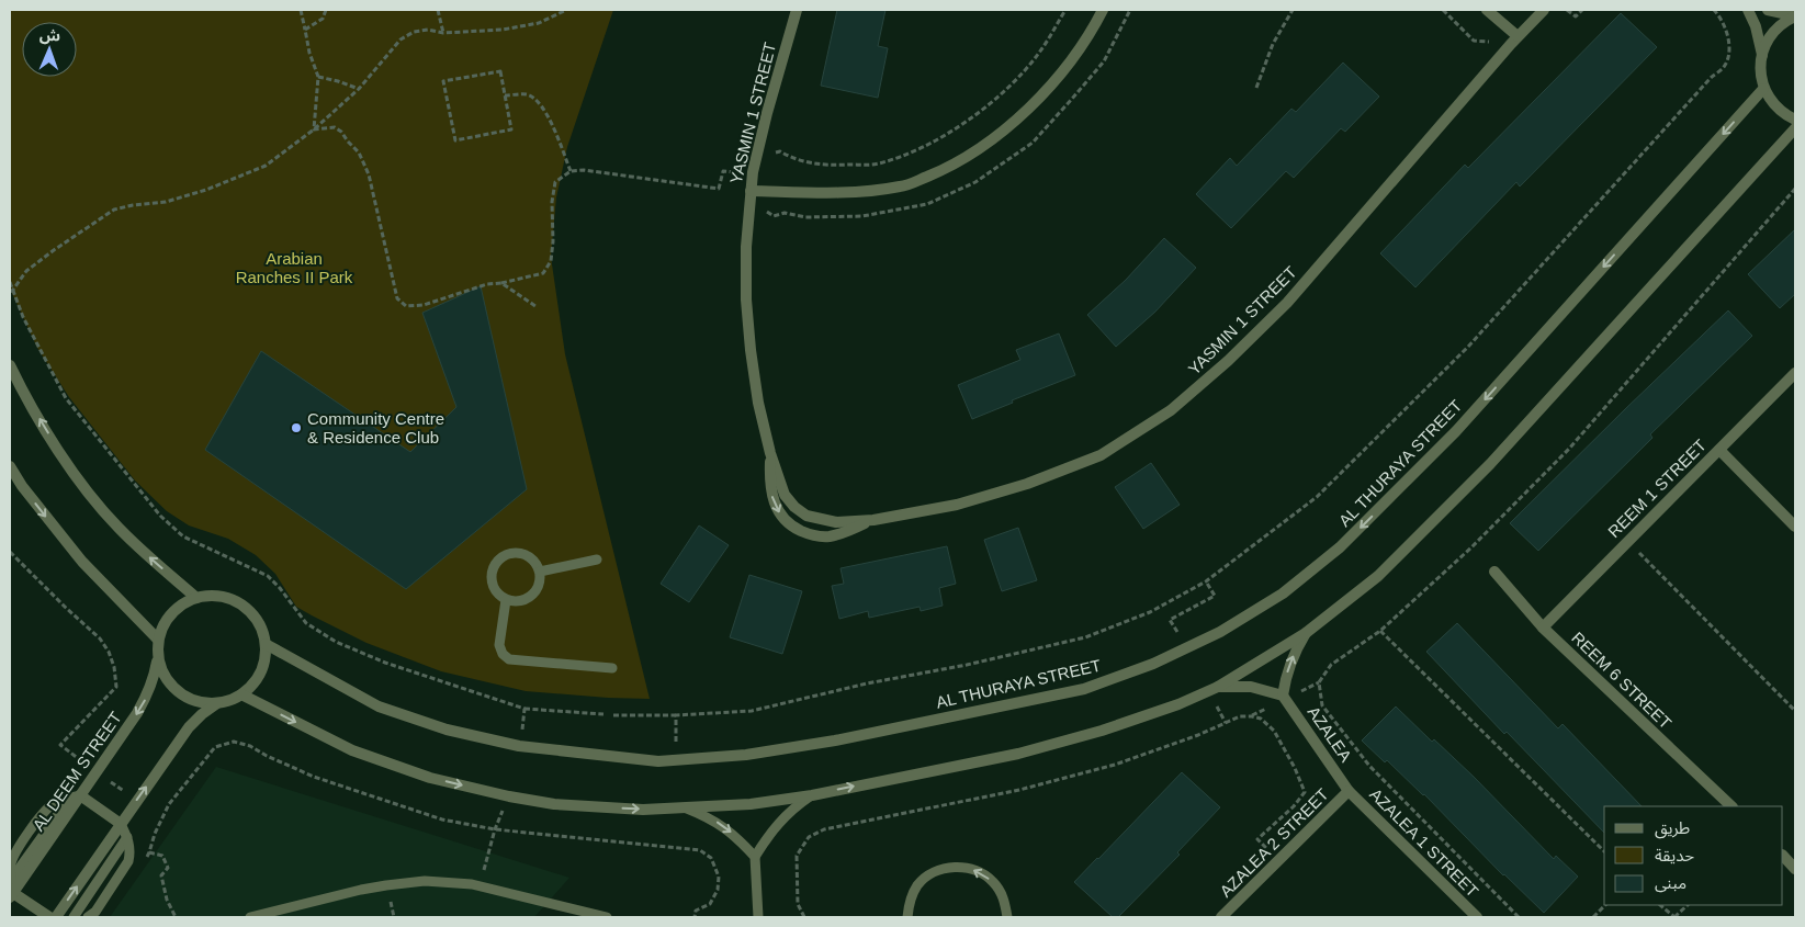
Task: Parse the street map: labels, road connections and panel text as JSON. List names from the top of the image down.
{
  "streets": {
    "street": [
      "YASMIN 1 STREET",
      "AL THURAYA STREET",
      "REEM 1 STREET",
      "REEM 6 STREET",
      "AZALEA",
      "AL DEEM STREET",
      "AZALEA 2 STREET",
      "AZALEA 1 STREET"
    ]
  },
  "crossings": [
    ["AL THURAYA STREET", "AL DEEM STREET"],
    ["REEM 1 STREET", "REEM 6 STREET"],
    ["AZALEA", "AZALEA 2 STREET"],
    ["AZALEA", "AZALEA 1 STREET"],
    ["AZALEA 2 STREET", "AZALEA 1 STREET"]
  ],
  "parks": ["Arabian Ranches II Park"],
  "places": ["Community Centre & Residence Club"],
  "legend": ["طريق", "حديقة", "مبنى"],
  "north": "top"
}
